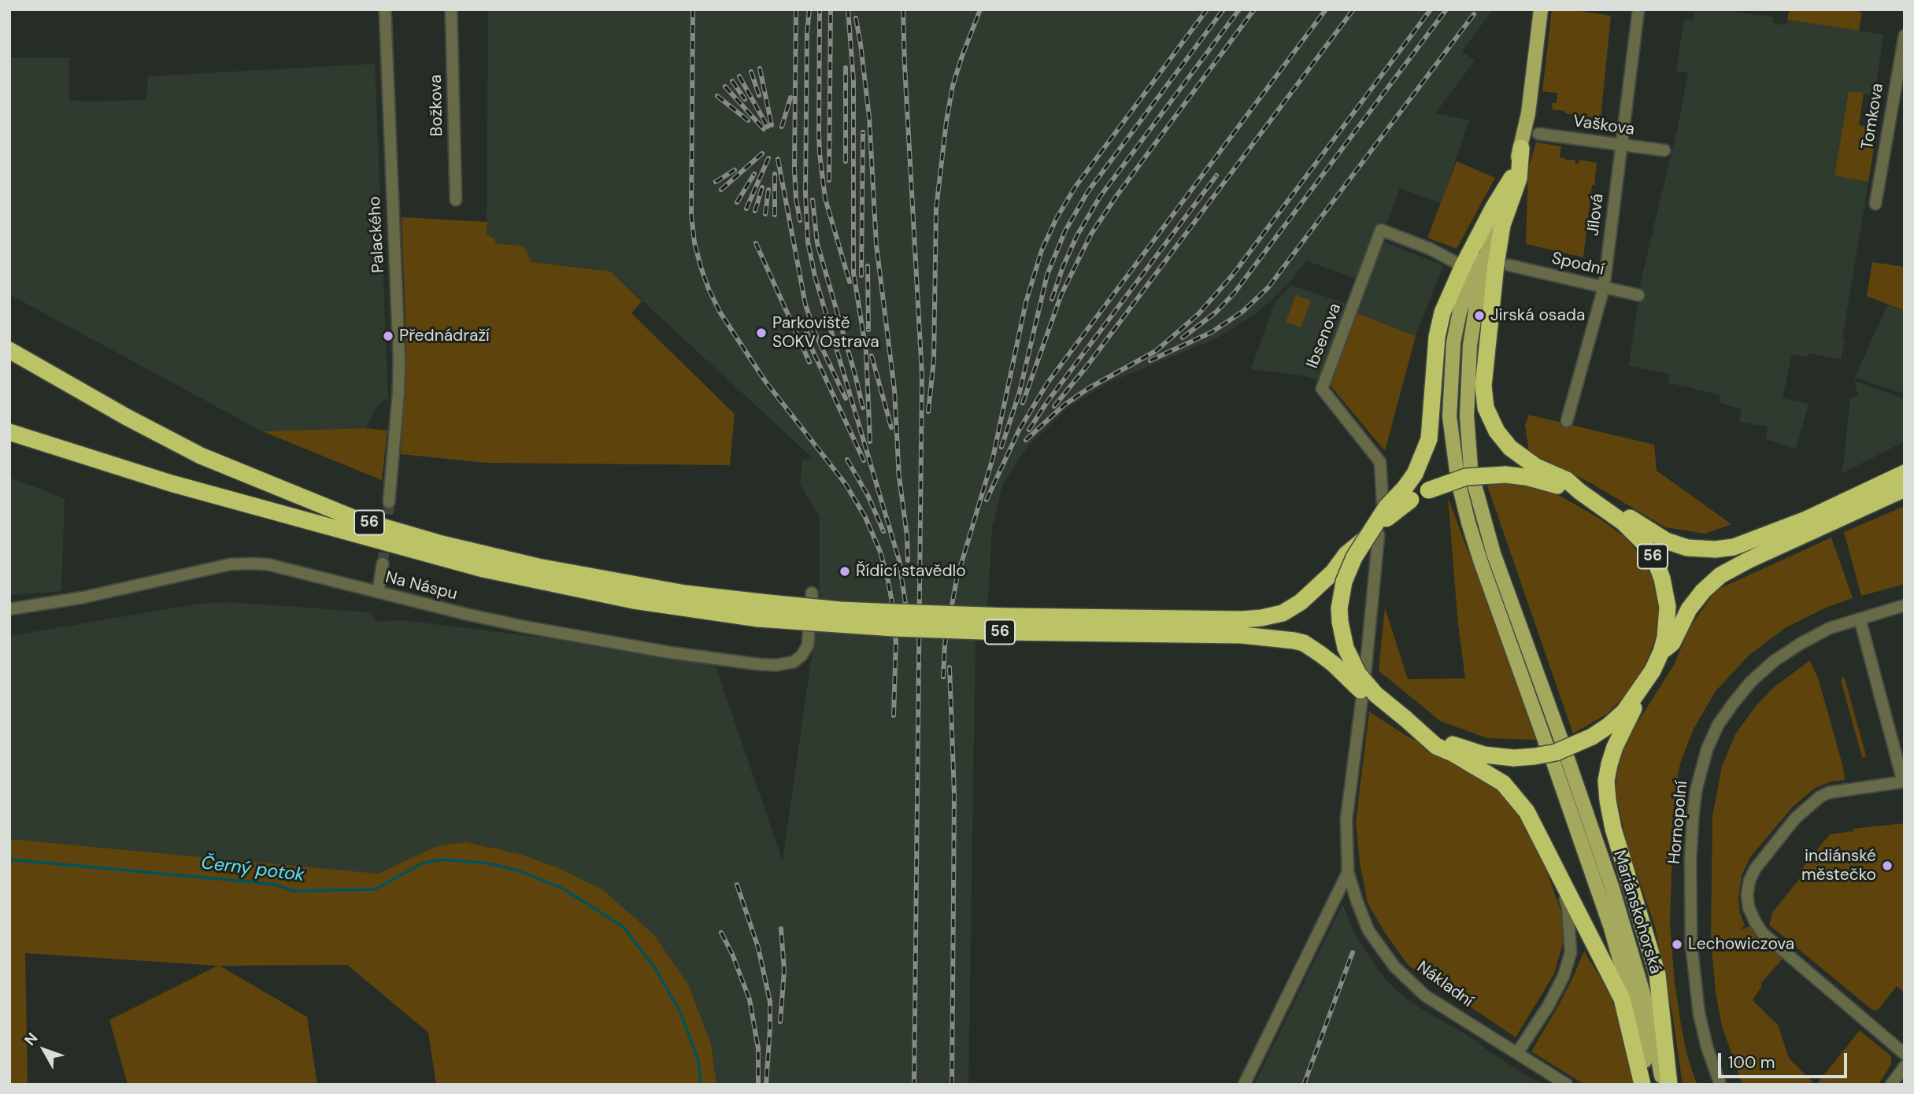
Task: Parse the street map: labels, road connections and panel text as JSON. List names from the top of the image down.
{
  "streets": {
    "highway": ["56"],
    "main road": ["Mariánskohorská"],
    "street": [
      "Božkova",
      "Tomkova",
      "Vaškova",
      "Jílová",
      "Palackého",
      "Spodní",
      "Ibsenova",
      "Na Náspu",
      "Hornopolní",
      "Nákladní"
    ]
  },
  "crossings": [
    ["Vaškova", "Jílová"],
    ["Jílová", "Spodní"]
  ],
  "water": ["Černý potok"],
  "places": [
    "Jirská osada",
    "Parkoviště SOKV Ostrava",
    "Přednádraží",
    "Řídicí stavědlo",
    "indiánské městečko",
    "Lechowiczova"
  ],
  "scale_bar": "100 m",
  "north": "top left"
}
